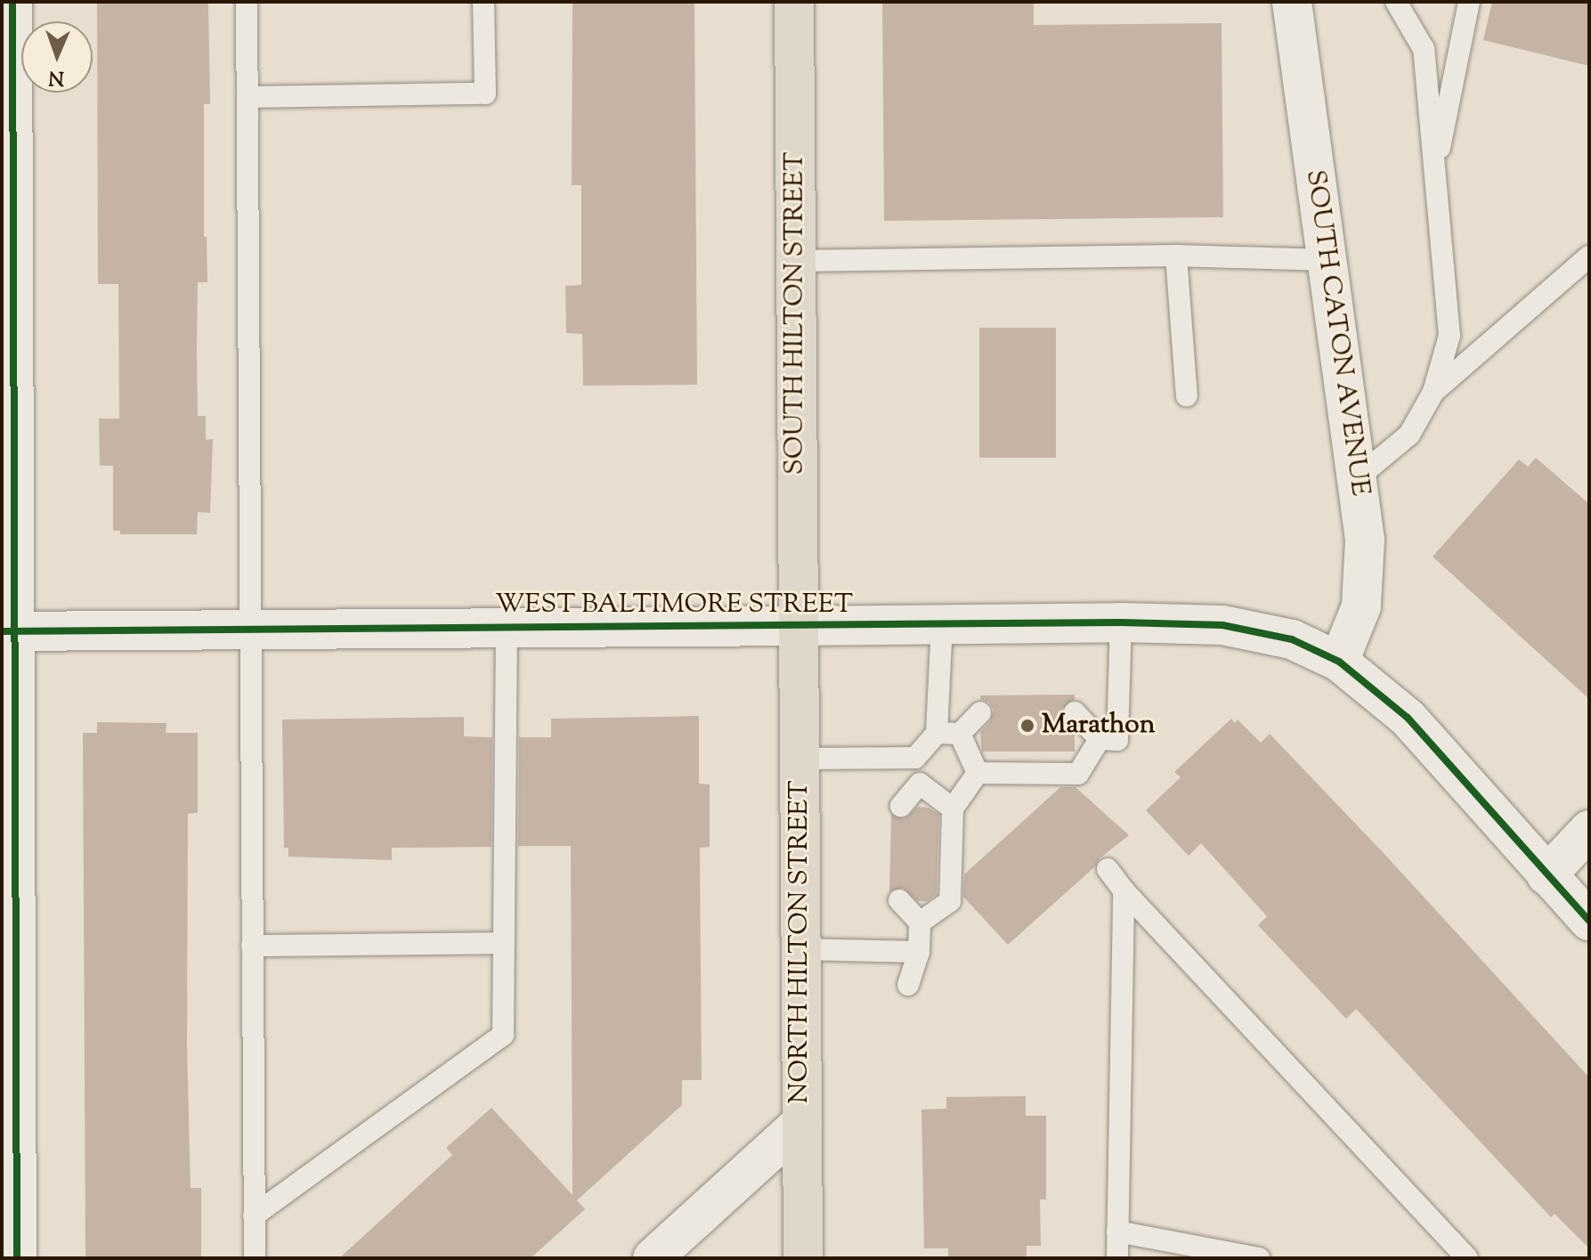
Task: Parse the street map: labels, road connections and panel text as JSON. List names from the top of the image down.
{
  "streets": {
    "main road": ["SOUTH HILTON STREET", "NORTH HILTON STREET"],
    "street": ["SOUTH CATON AVENUE", "WEST BALTIMORE STREET"]
  },
  "crossings": [
    ["SOUTH HILTON STREET", "WEST BALTIMORE STREET"],
    ["SOUTH HILTON STREET", "NORTH HILTON STREET"],
    ["SOUTH CATON AVENUE", "WEST BALTIMORE STREET"],
    ["WEST BALTIMORE STREET", "NORTH HILTON STREET"]
  ],
  "places": ["Marathon"],
  "north": "bottom"
}
